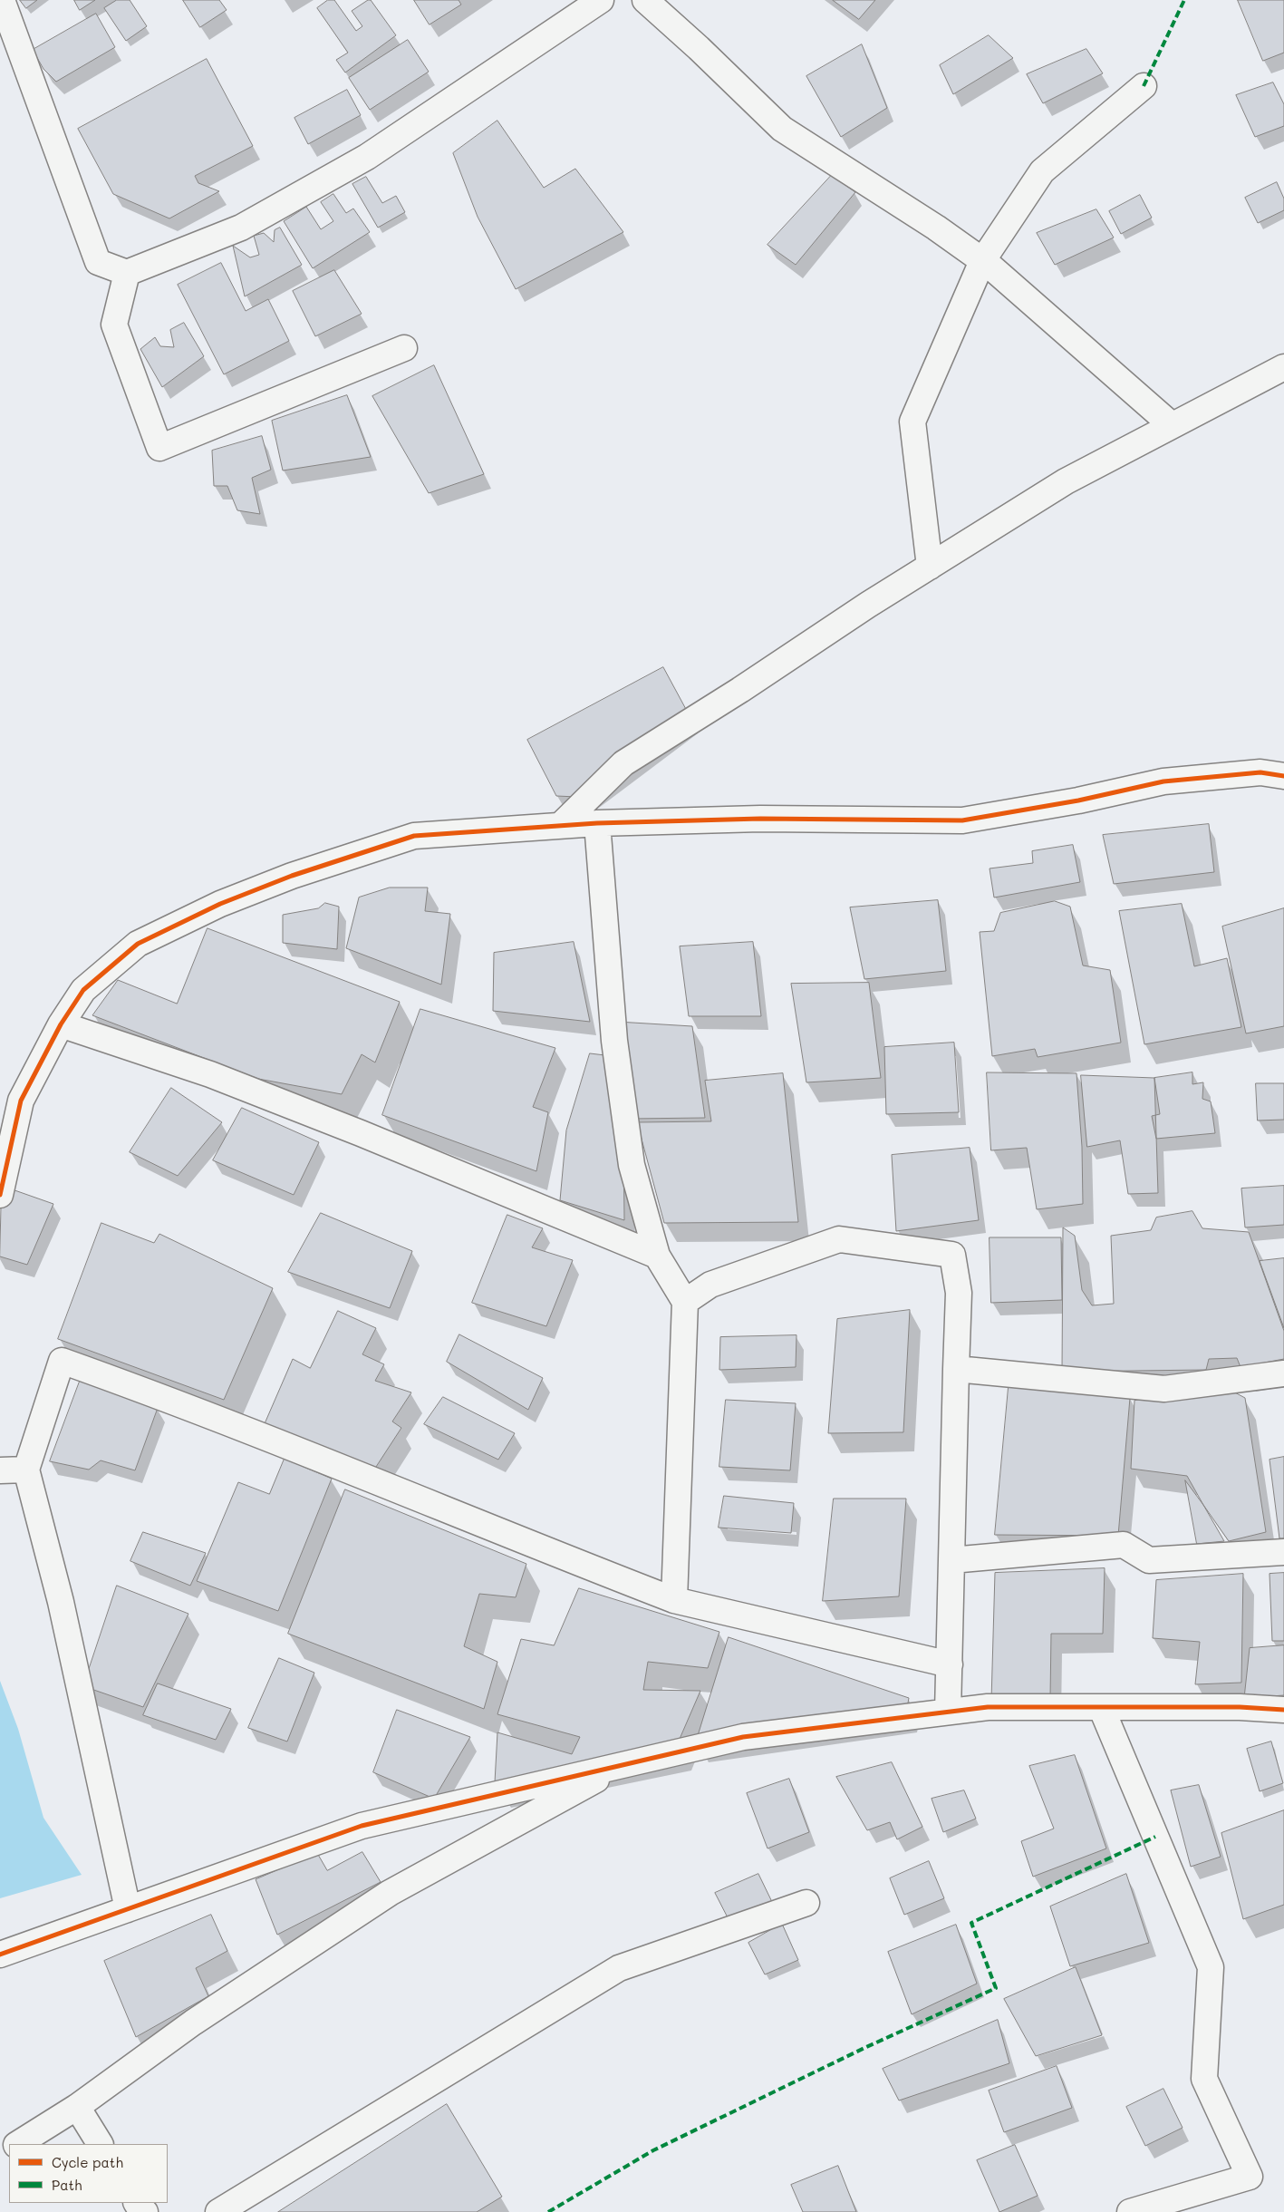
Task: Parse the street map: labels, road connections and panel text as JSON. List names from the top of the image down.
{
  "legend": ["Cycle path", "Path"]
}
